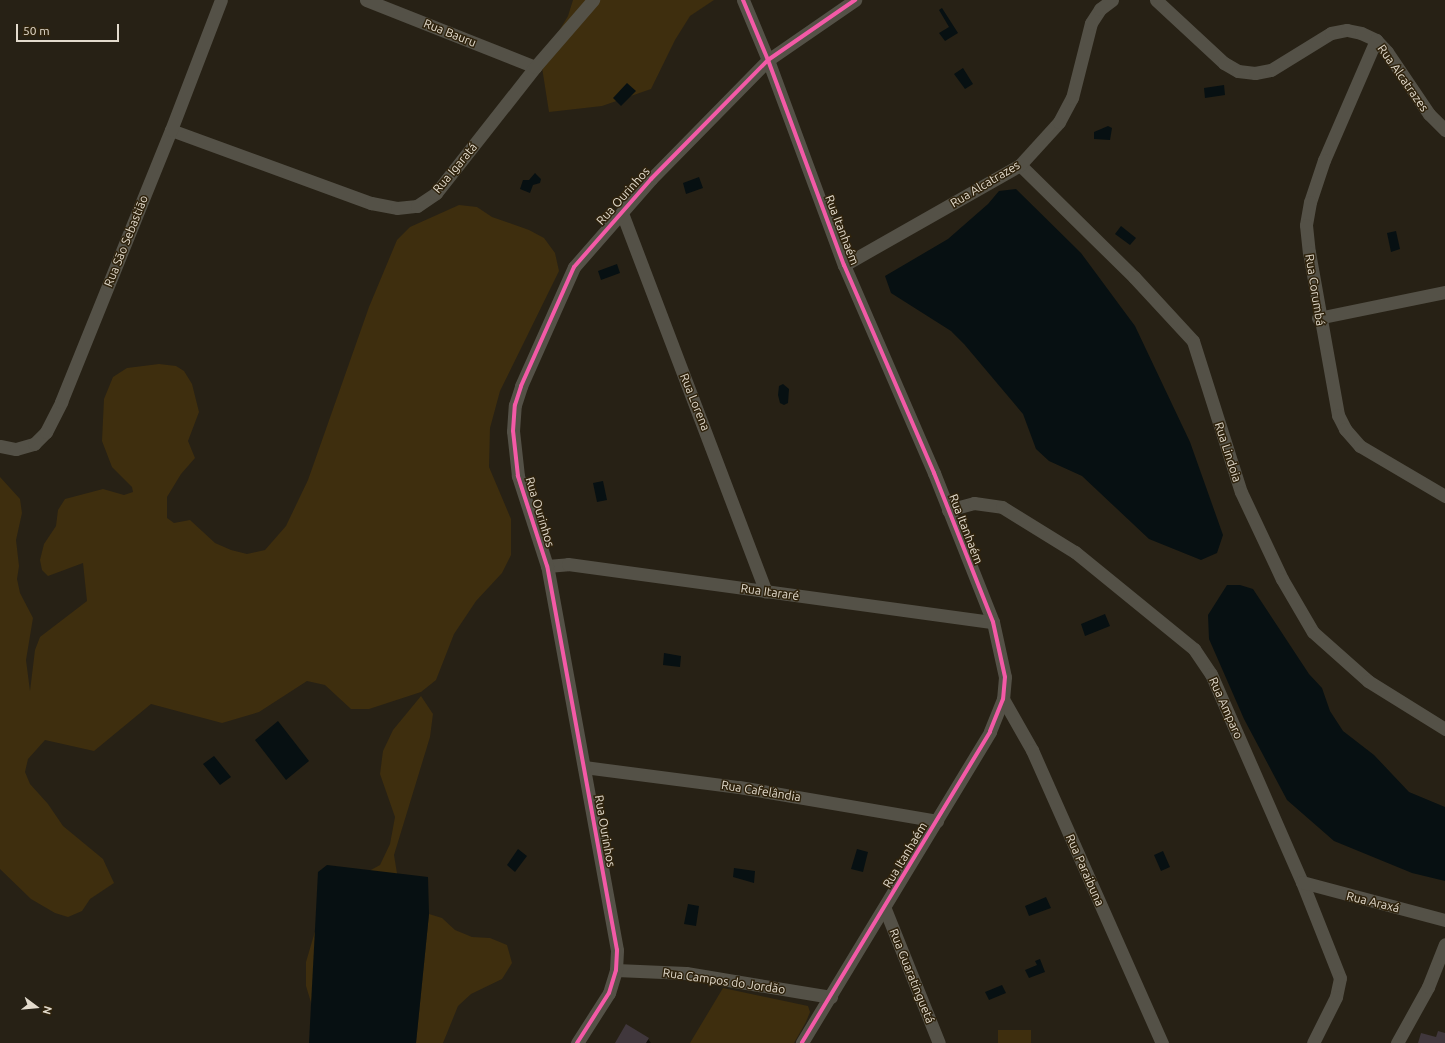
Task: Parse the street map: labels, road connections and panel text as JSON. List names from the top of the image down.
{
  "streets": {
    "street": [
      "Rua Bauru",
      "Rua Alcatrazes",
      "Rua Igaratá",
      "Rua Ourinhos",
      "Rua Itanhaém",
      "Rua São Sebastião",
      "Rua Corumbá",
      "Rua Lorena",
      "Rua Lindoia",
      "Rua Itararé",
      "Rua Amparo",
      "Rua Cafelândia",
      "Rua Paraibuna",
      "Rua Araxá",
      "Rua Guaratinguetá",
      "Rua Campos do Jordão"
    ]
  },
  "crossings": [
    ["Rua Bauru", "Rua Igaratá"],
    ["Rua Alcatrazes", "Rua Itanhaém"],
    ["Rua Alcatrazes", "Rua Corumbá"],
    ["Rua Alcatrazes", "Rua Lindoia"],
    ["Rua Igaratá", "Rua São Sebastião"],
    ["Rua Ourinhos", "Rua Itanhaém"],
    ["Rua Ourinhos", "Rua Lorena"],
    ["Rua Ourinhos", "Rua Itararé"],
    ["Rua Ourinhos", "Rua Cafelândia"],
    ["Rua Ourinhos", "Rua Campos do Jordão"],
    ["Rua Itanhaém", "Rua Itararé"],
    ["Rua Itanhaém", "Rua Amparo"],
    ["Rua Itanhaém", "Rua Cafelândia"],
    ["Rua Itanhaém", "Rua Paraibuna"],
    ["Rua Itanhaém", "Rua Guaratinguetá"],
    ["Rua Itanhaém", "Rua Campos do Jordão"],
    ["Rua Lorena", "Rua Itararé"],
    ["Rua Amparo", "Rua Araxá"]
  ],
  "scale_bar": "50 m",
  "north": "right"
}
